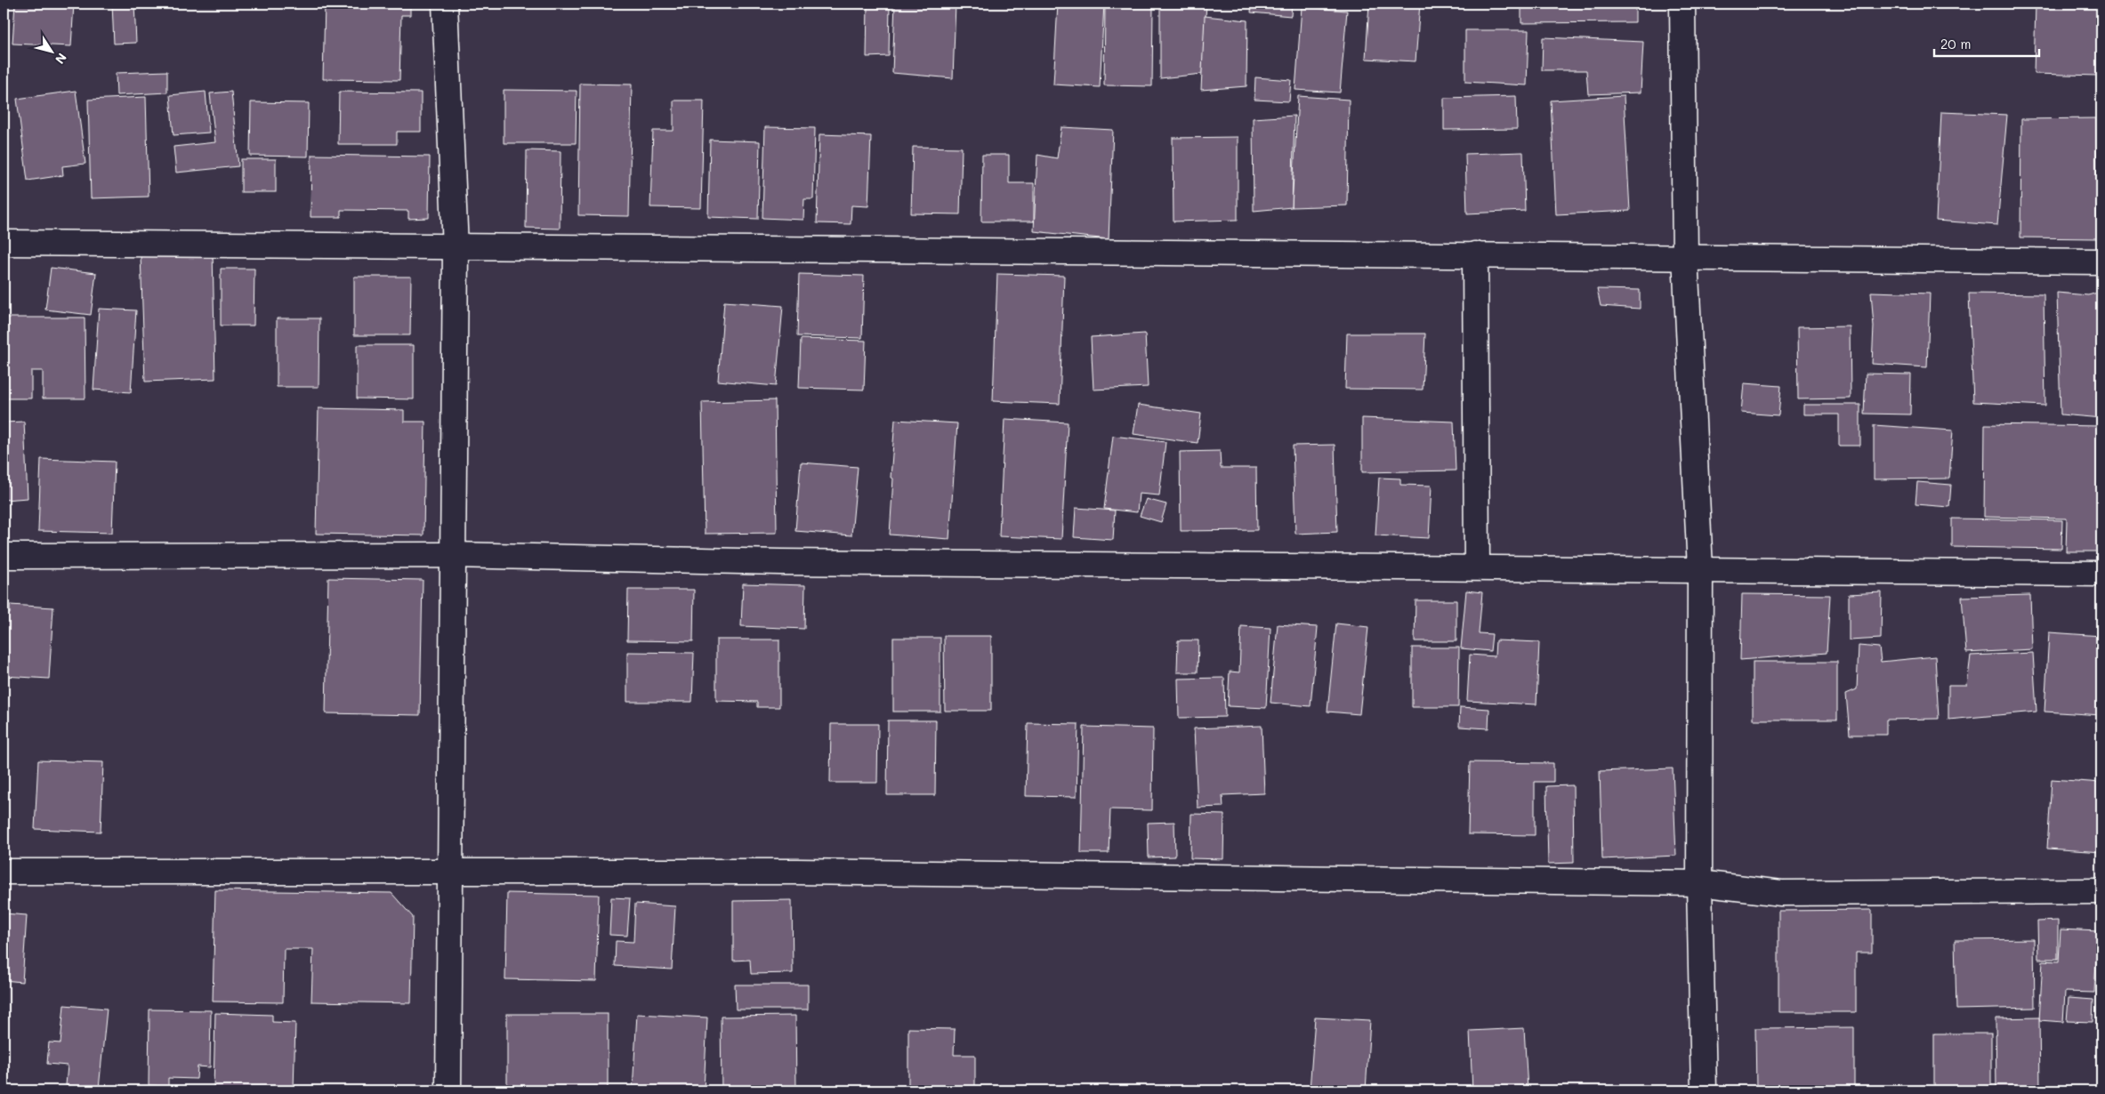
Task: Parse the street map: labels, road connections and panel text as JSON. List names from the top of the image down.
{
  "scale_bar": "20 m",
  "north": "bottom right"
}
